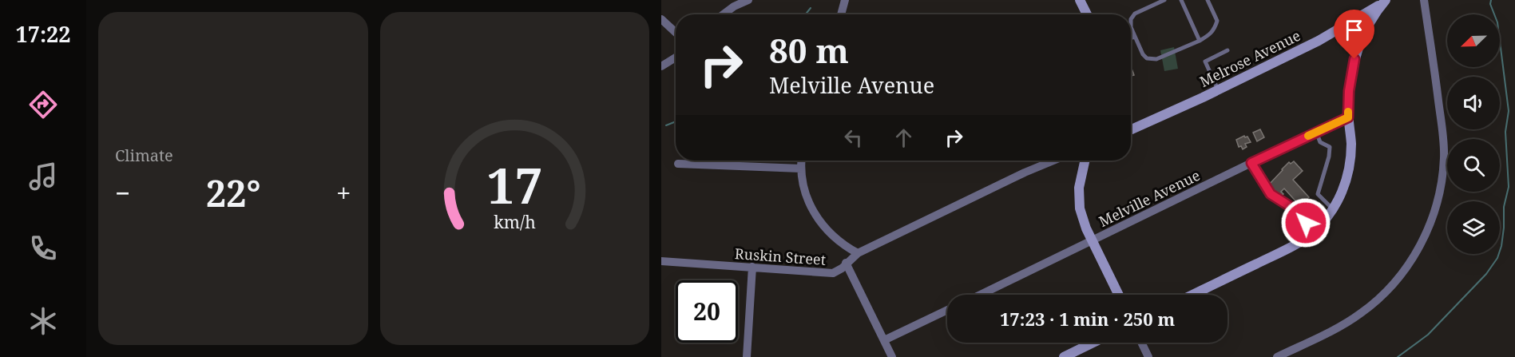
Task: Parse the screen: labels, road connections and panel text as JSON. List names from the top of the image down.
{
  "streets": {
    "street": ["Melrose Avenue", "Melville Avenue", "Ruskin Street"]
  },
  "north": "bottom left",
  "page": {
    "tabs": "17:22",
    "tile": "Climate",
    "turn": ["80 m", "Melville Avenue"],
    "heat": ["−", "22°", "+"],
    "limit": "20",
    "trip": "17:23 · 1 min · 250 m",
    "gauge": ["17", "km/h"]
  }
}
